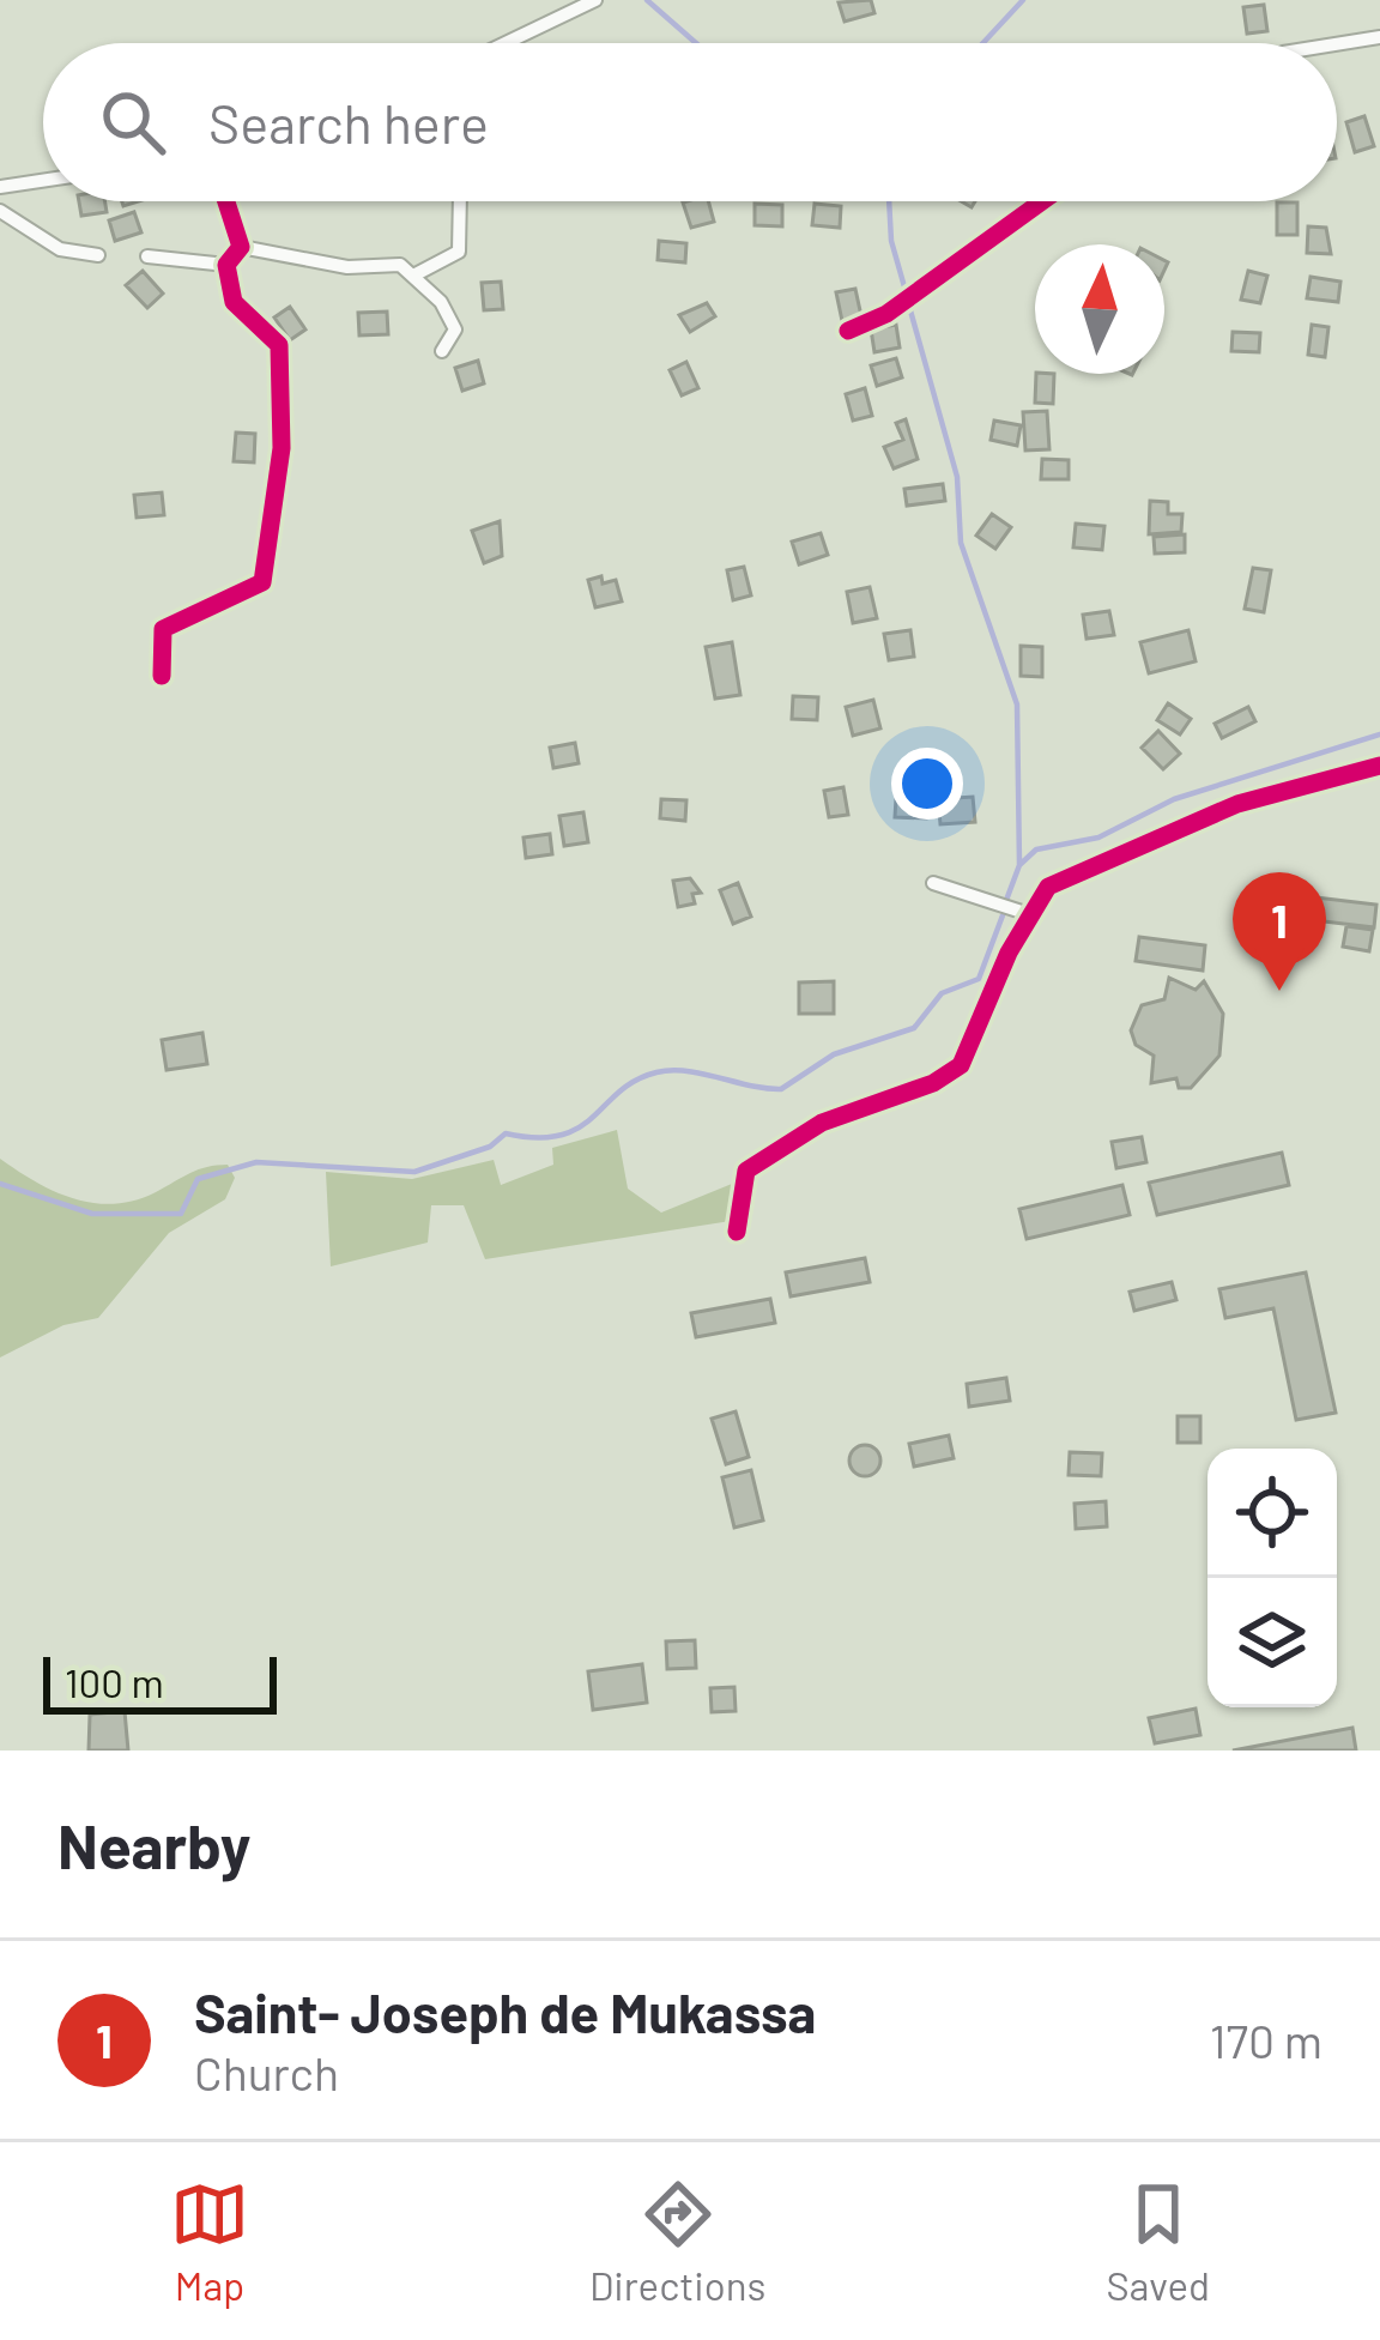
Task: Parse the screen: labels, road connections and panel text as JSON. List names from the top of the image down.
{
  "scale_bar": "100 m",
  "north": "top",
  "page": {
    "search": "Search here",
    "pins": "1",
    "scale": "100 m",
    "heading": "Nearby",
    "list": [
      {
        "mark": "1",
        "name": "Saint- Joseph de Mukassa",
        "note": "Church",
        "value": "170 m"
      }
    ],
    "nav": ["Map", "Directions", "Saved"]
  }
}
